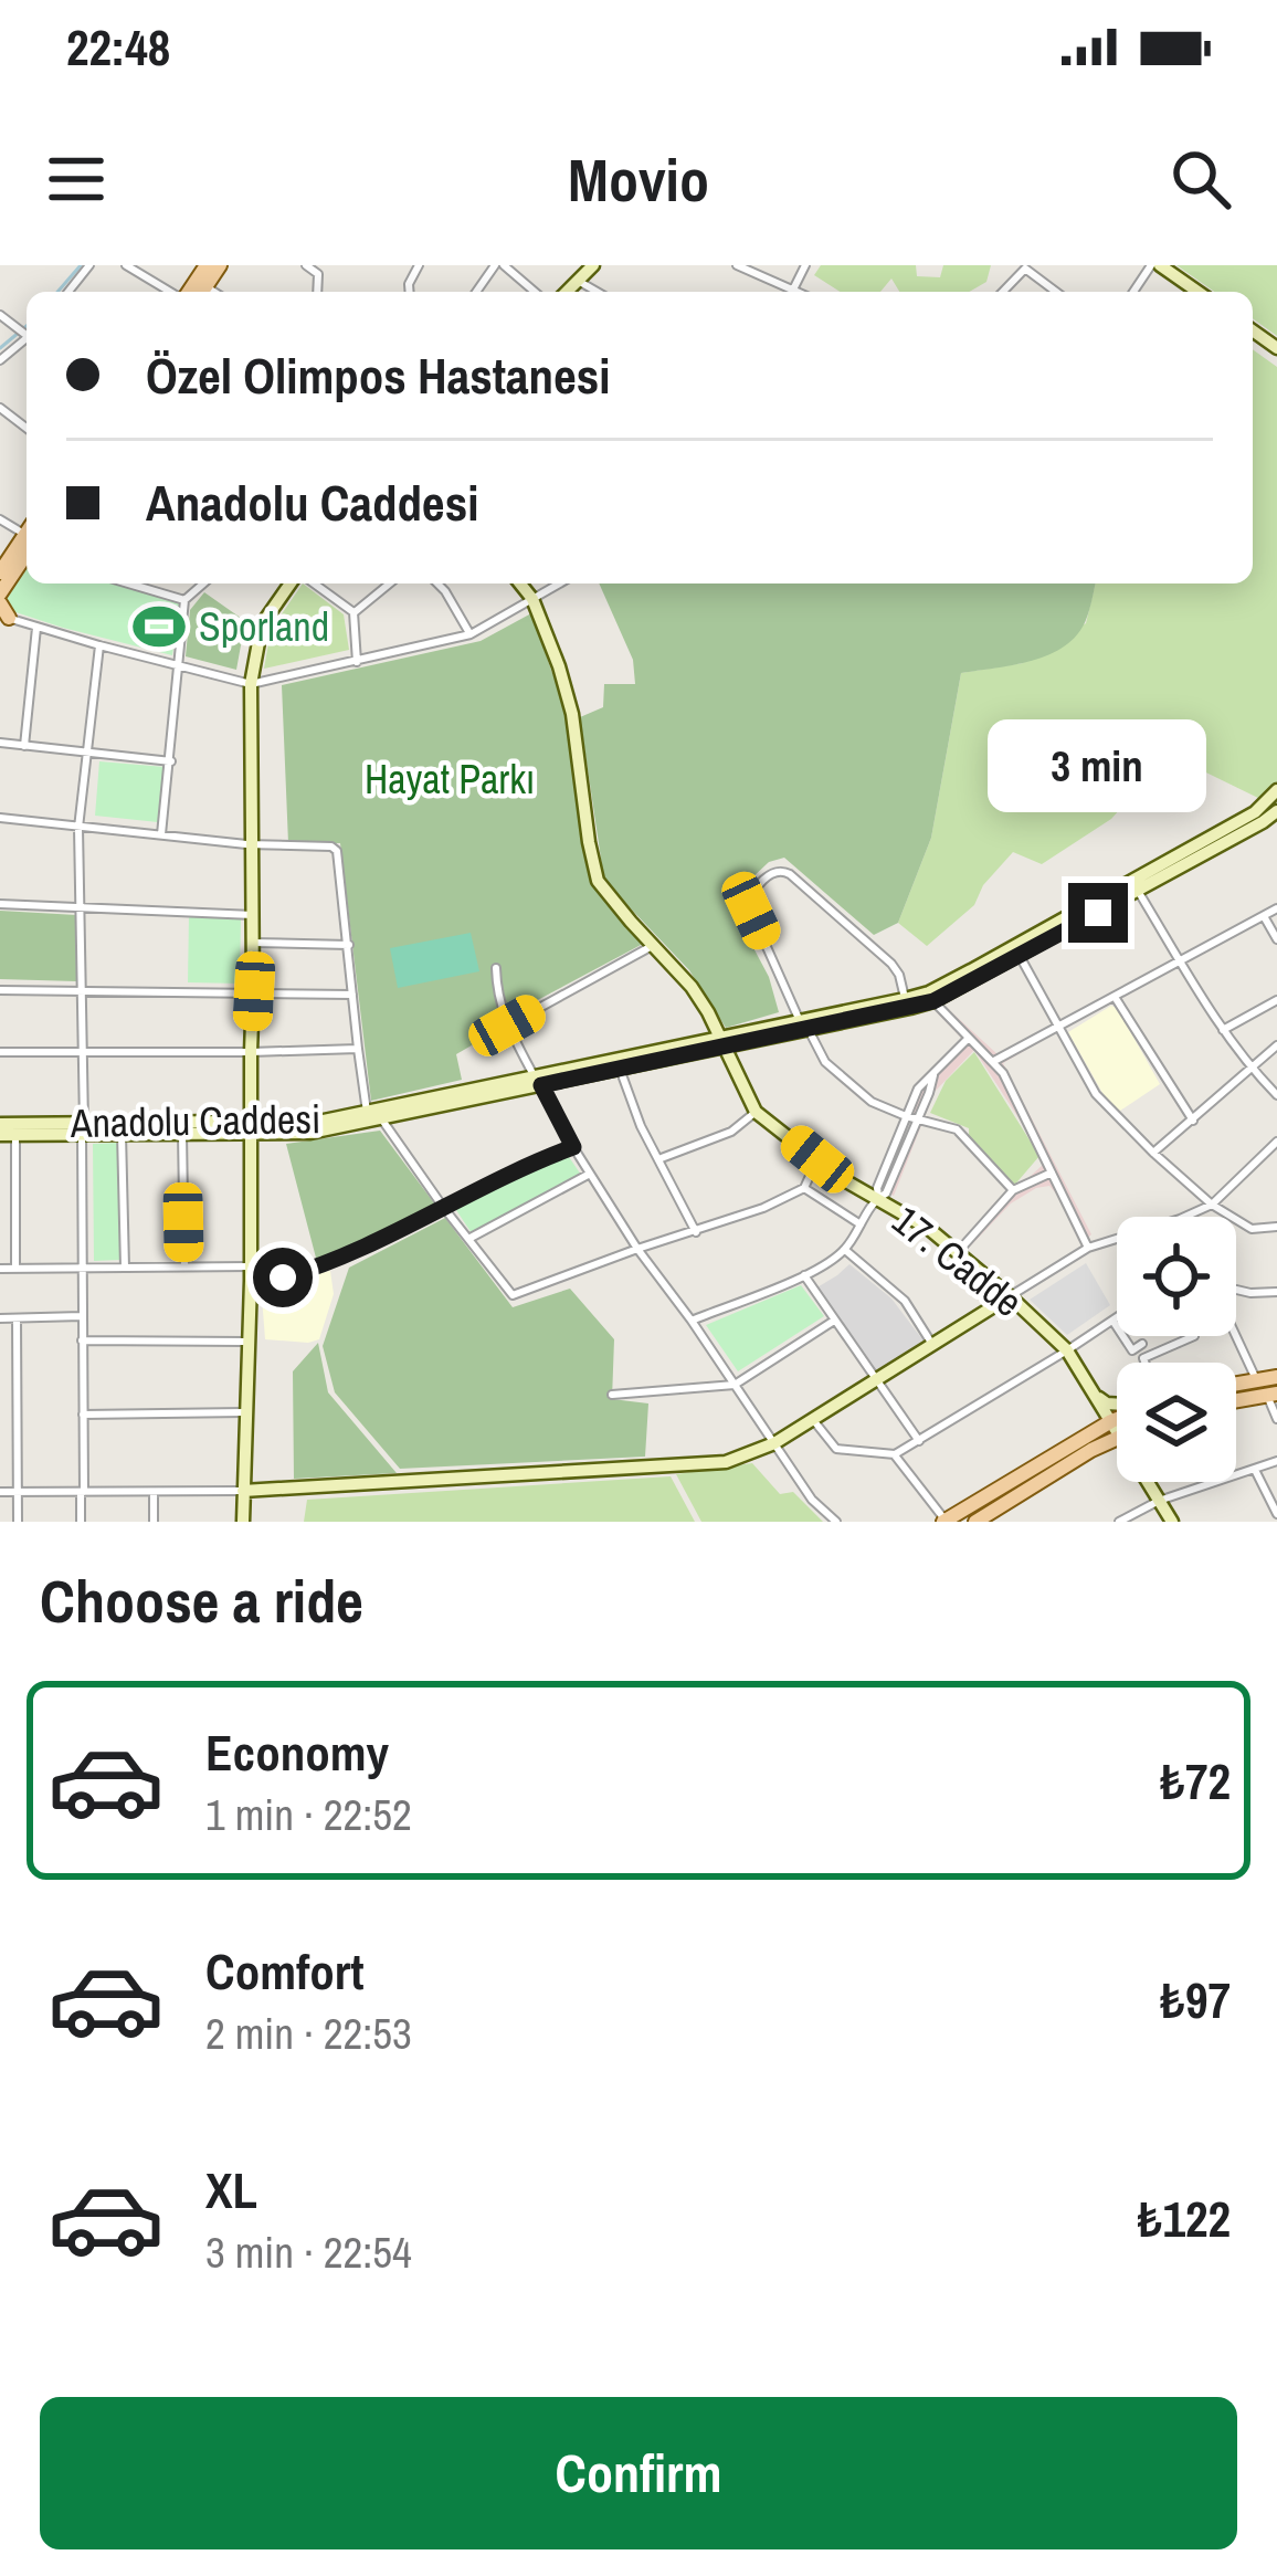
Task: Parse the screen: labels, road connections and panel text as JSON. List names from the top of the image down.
{
  "streets": {
    "main road": ["Anadolu Caddesi", "17. Cadde"]
  },
  "crossings": [
    ["Anadolu Caddesi", "17. Cadde"]
  ],
  "parks": ["Hayat Parkı"],
  "places": {
    "sports": ["Sporland"]
  },
  "page": {
    "status": "22:48",
    "header": "Movio",
    "banner": ["Özel Olimpos Hastanesi", "Anadolu Caddesi"],
    "bubble": "3 min",
    "heading": "Choose a ride",
    "list": [
      {
        "name": "Economy",
        "note": "1 min · 22:52",
        "value": "₺72"
      },
      {
        "name": "Comfort",
        "note": "2 min · 22:53",
        "value": "₺97"
      },
      {
        "name": "XL",
        "note": "3 min · 22:54",
        "value": "₺122"
      }
    ],
    "buttons": "Confirm"
  }
}
